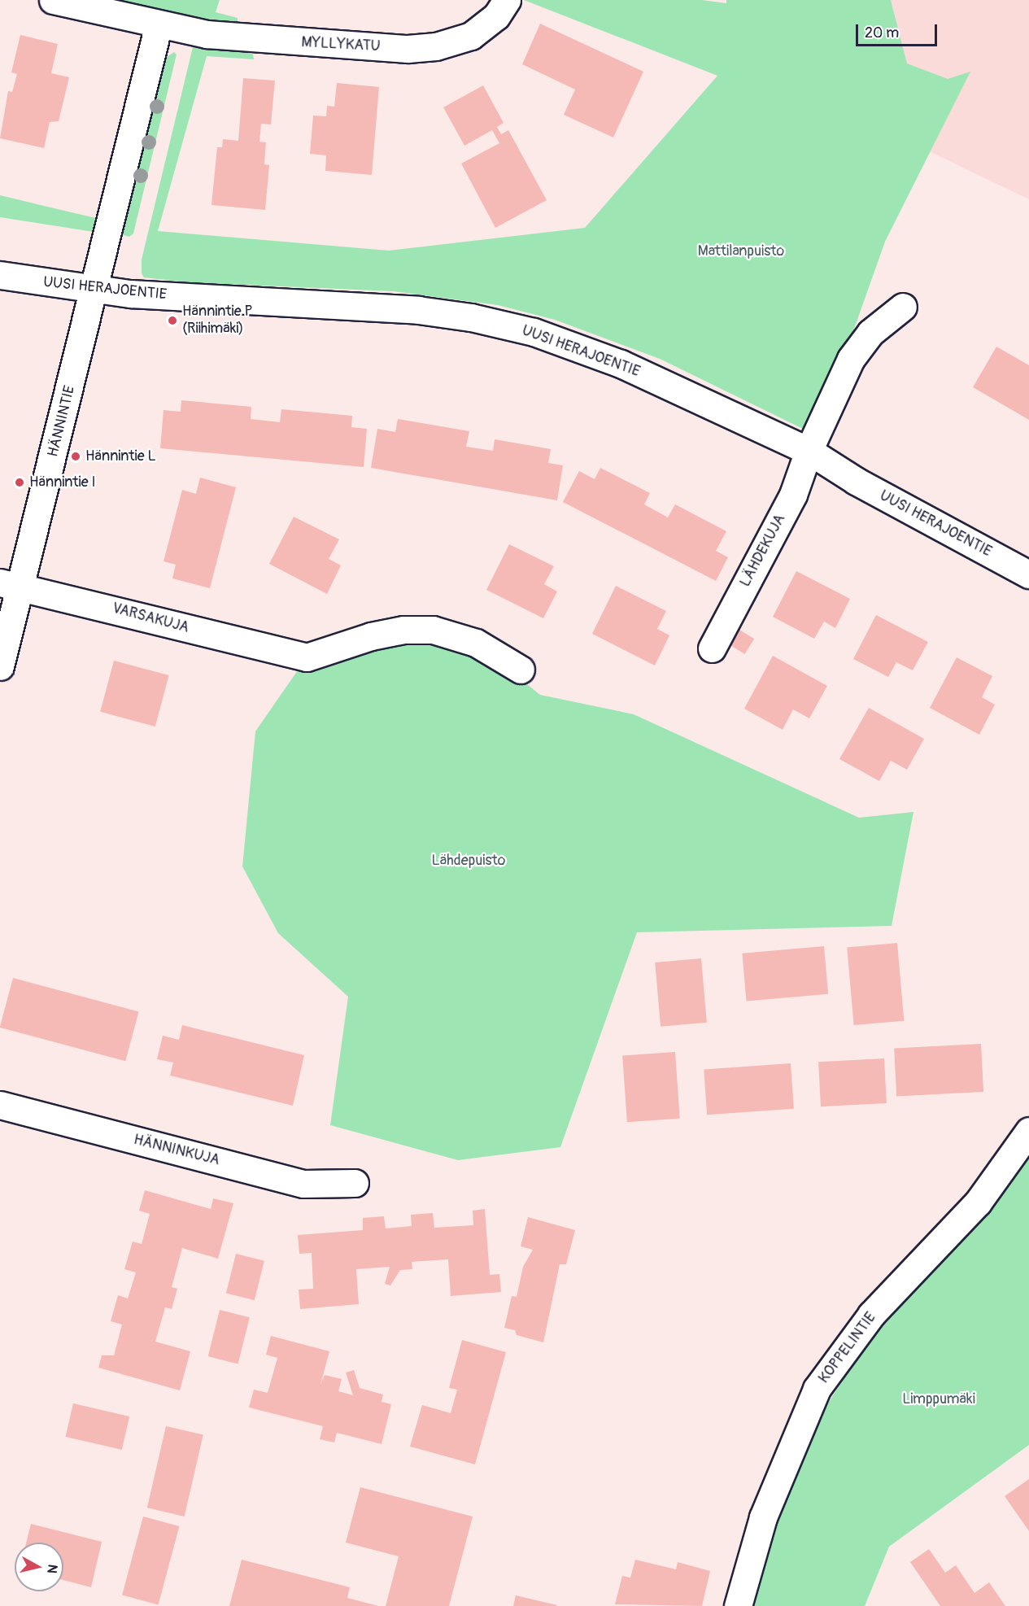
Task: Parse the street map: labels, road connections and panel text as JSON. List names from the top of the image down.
{
  "streets": {
    "street": [
      "MYLLYKATU",
      "UUSI HERAJOENTIE",
      "HÄNNINTIE",
      "LÄHDEKUJA",
      "VARSAKUJA",
      "HÄNNINKUJA",
      "KOPPELINTIE"
    ]
  },
  "crossings": [
    ["UUSI HERAJOENTIE", "HÄNNINTIE"],
    ["UUSI HERAJOENTIE", "LÄHDEKUJA"],
    ["HÄNNINTIE", "VARSAKUJA"]
  ],
  "parks": ["Mattilanpuisto", "Lähdepuisto", "Limppumäki"],
  "places": ["Hännintie P (Riihimäki)", "Hännintie L", "Hännintie I"],
  "scale_bar": "20 m",
  "north": "right"
}
